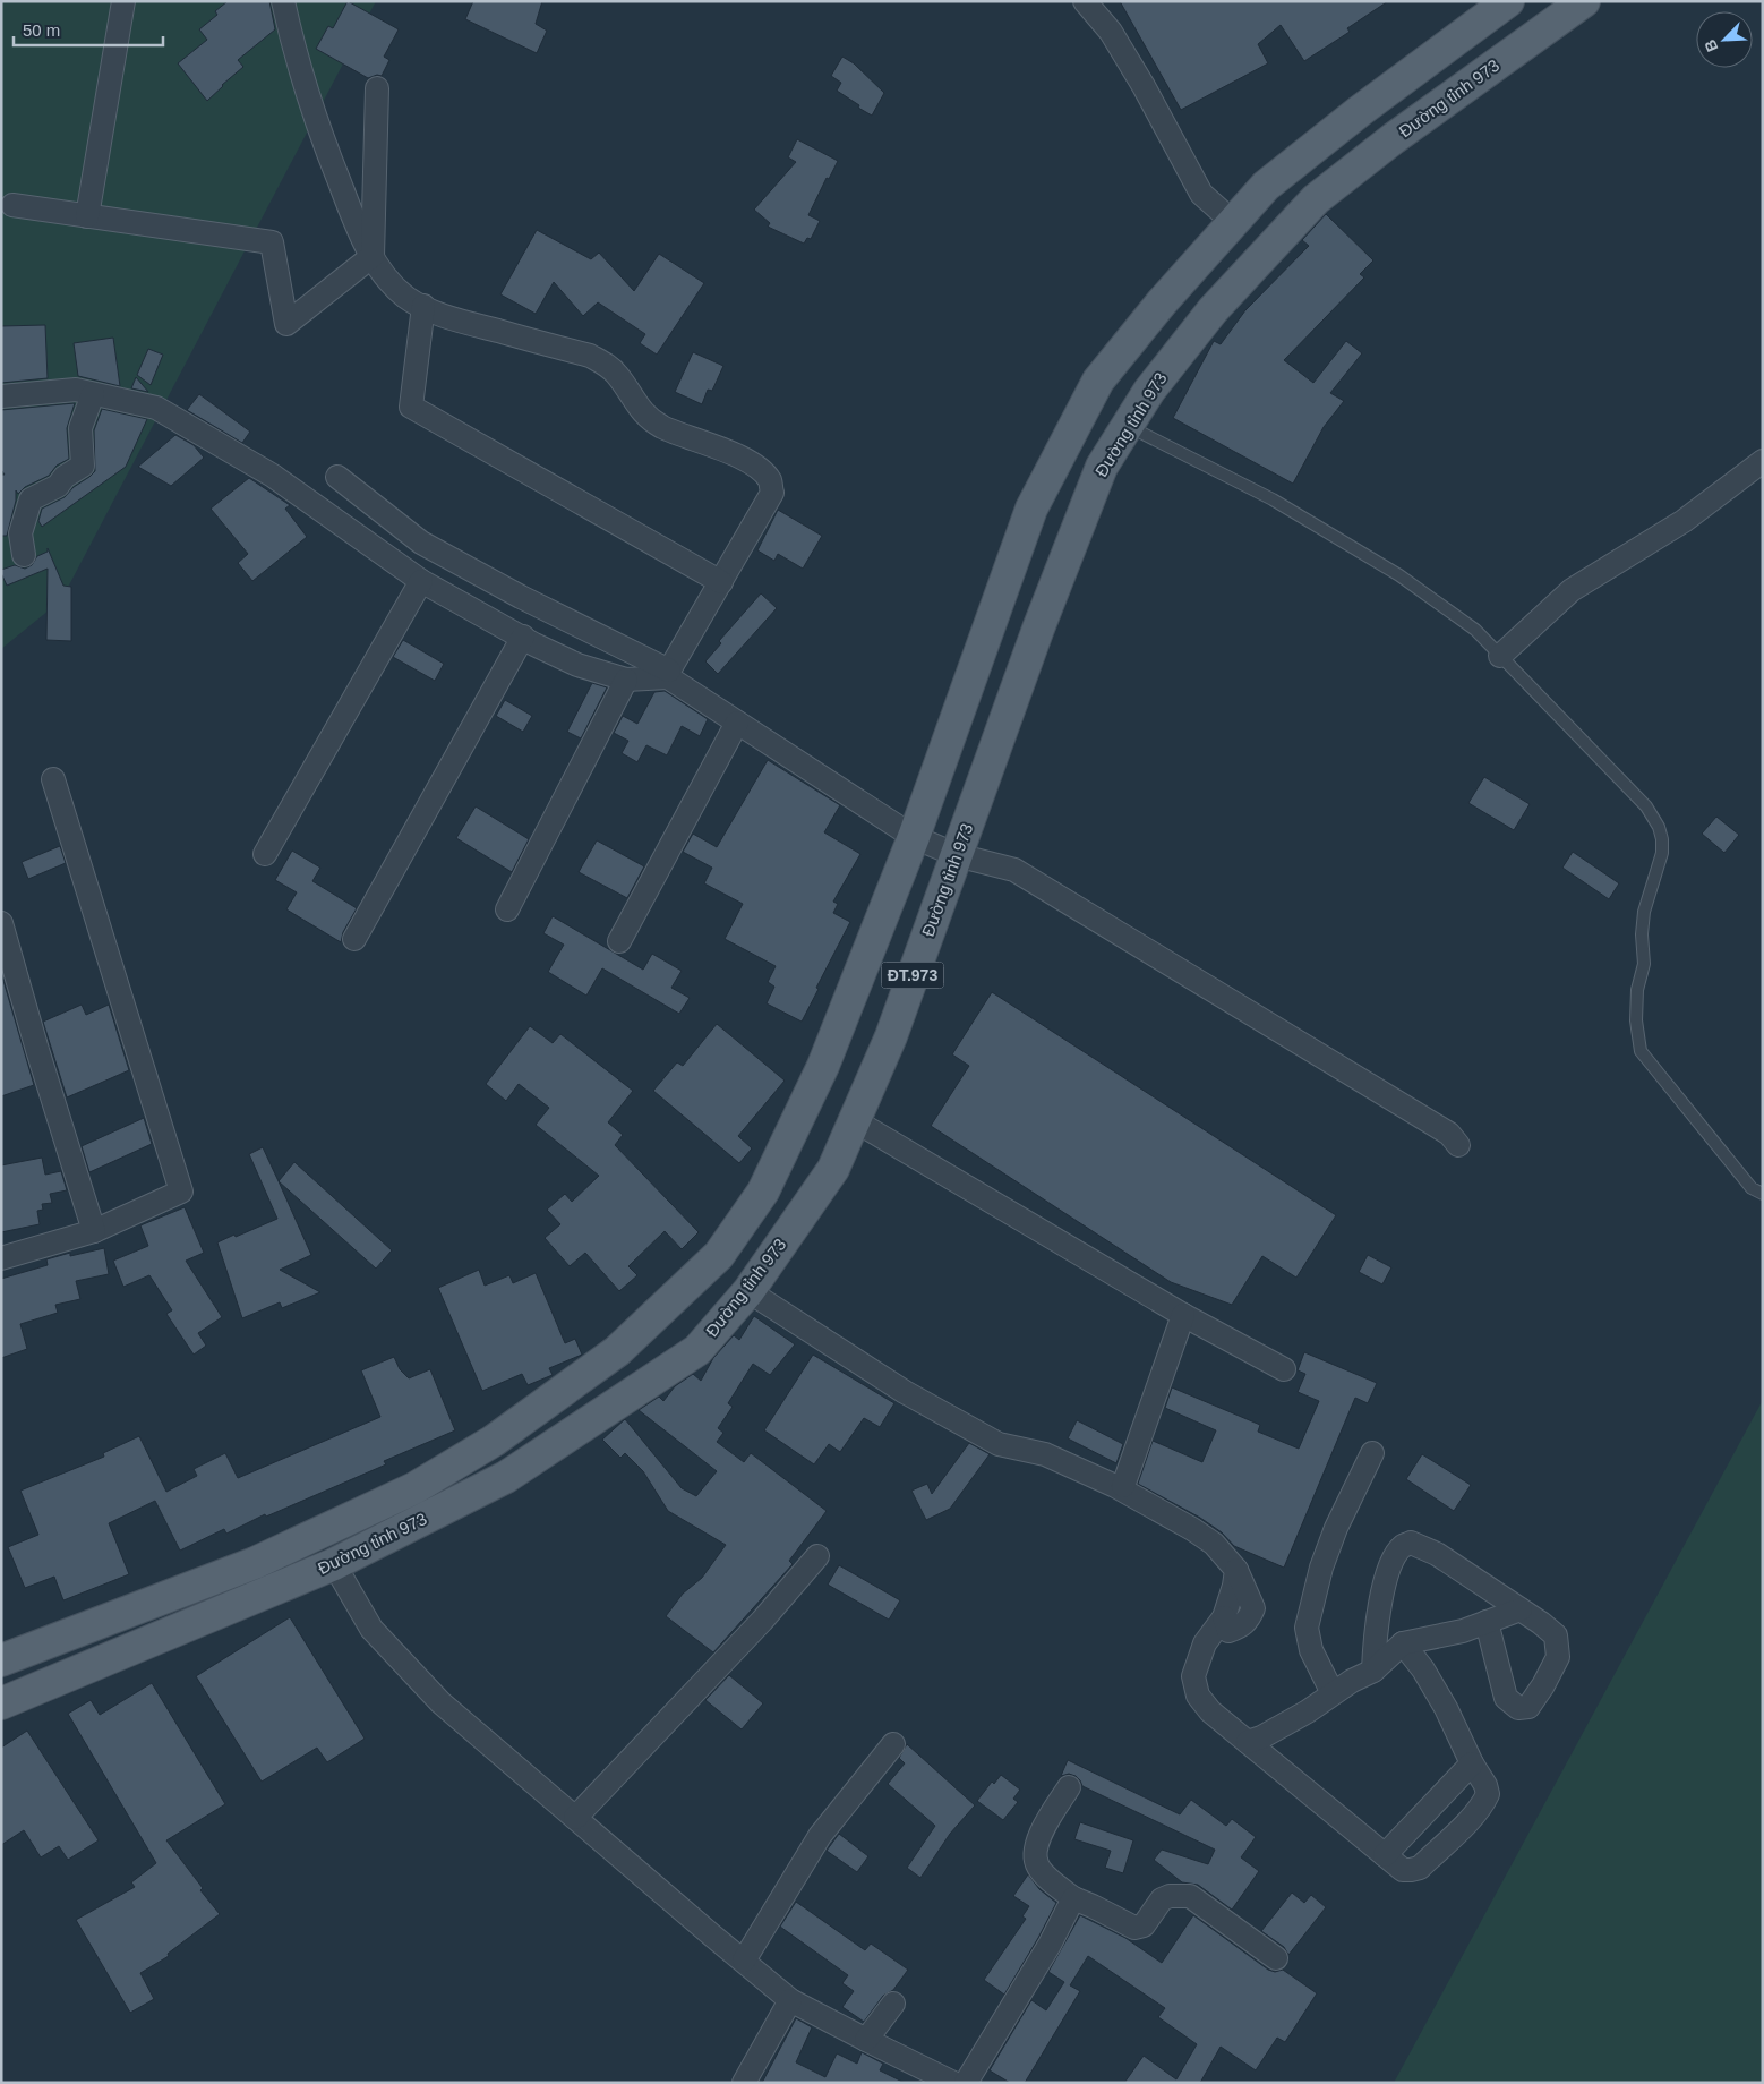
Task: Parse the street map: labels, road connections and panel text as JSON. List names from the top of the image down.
{
  "streets": {
    "main road": ["Đường tỉnh 973", "ĐT.973"]
  },
  "scale_bar": "50 m",
  "north": "bottom left"
}
